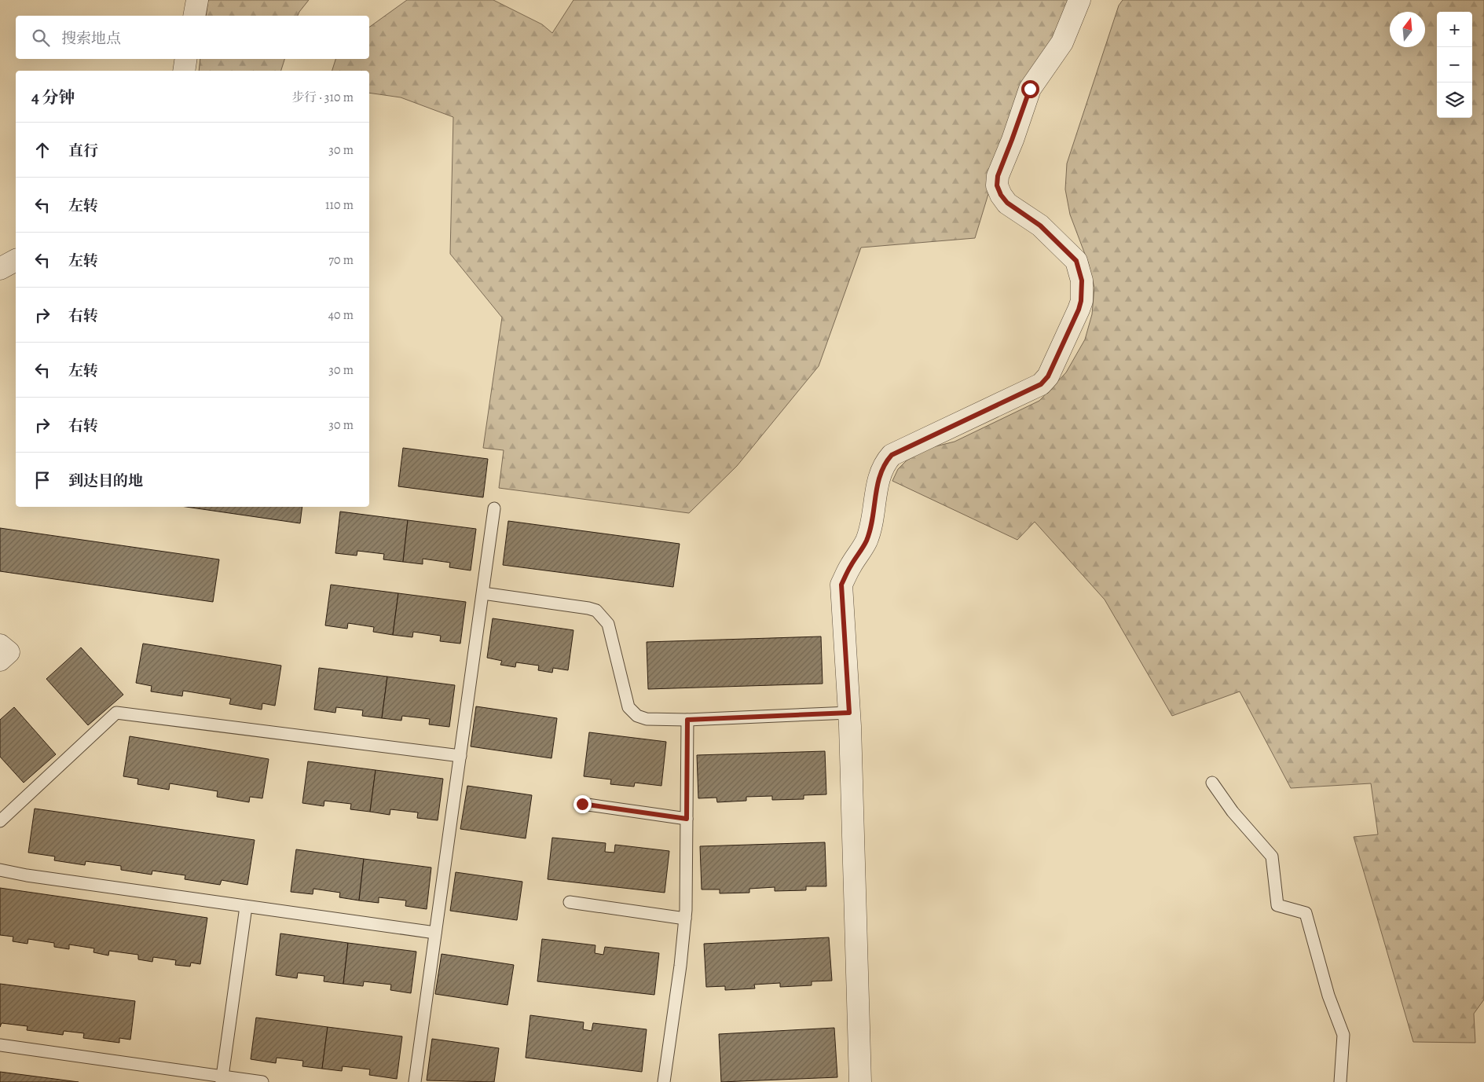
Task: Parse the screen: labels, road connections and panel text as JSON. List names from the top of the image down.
{
  "north": "top",
  "page": {
    "map_buttons": ["+", "−"],
    "search": "搜索地点",
    "heading": ["4 分钟", "步行 · 310 m"],
    "list": [
      ["直行", "30 m"],
      ["左转", "110 m"],
      ["左转", "70 m"],
      ["右转", "40 m"],
      ["左转", "30 m"],
      ["右转", "30 m"],
      "到达目的地"
    ]
  }
}
